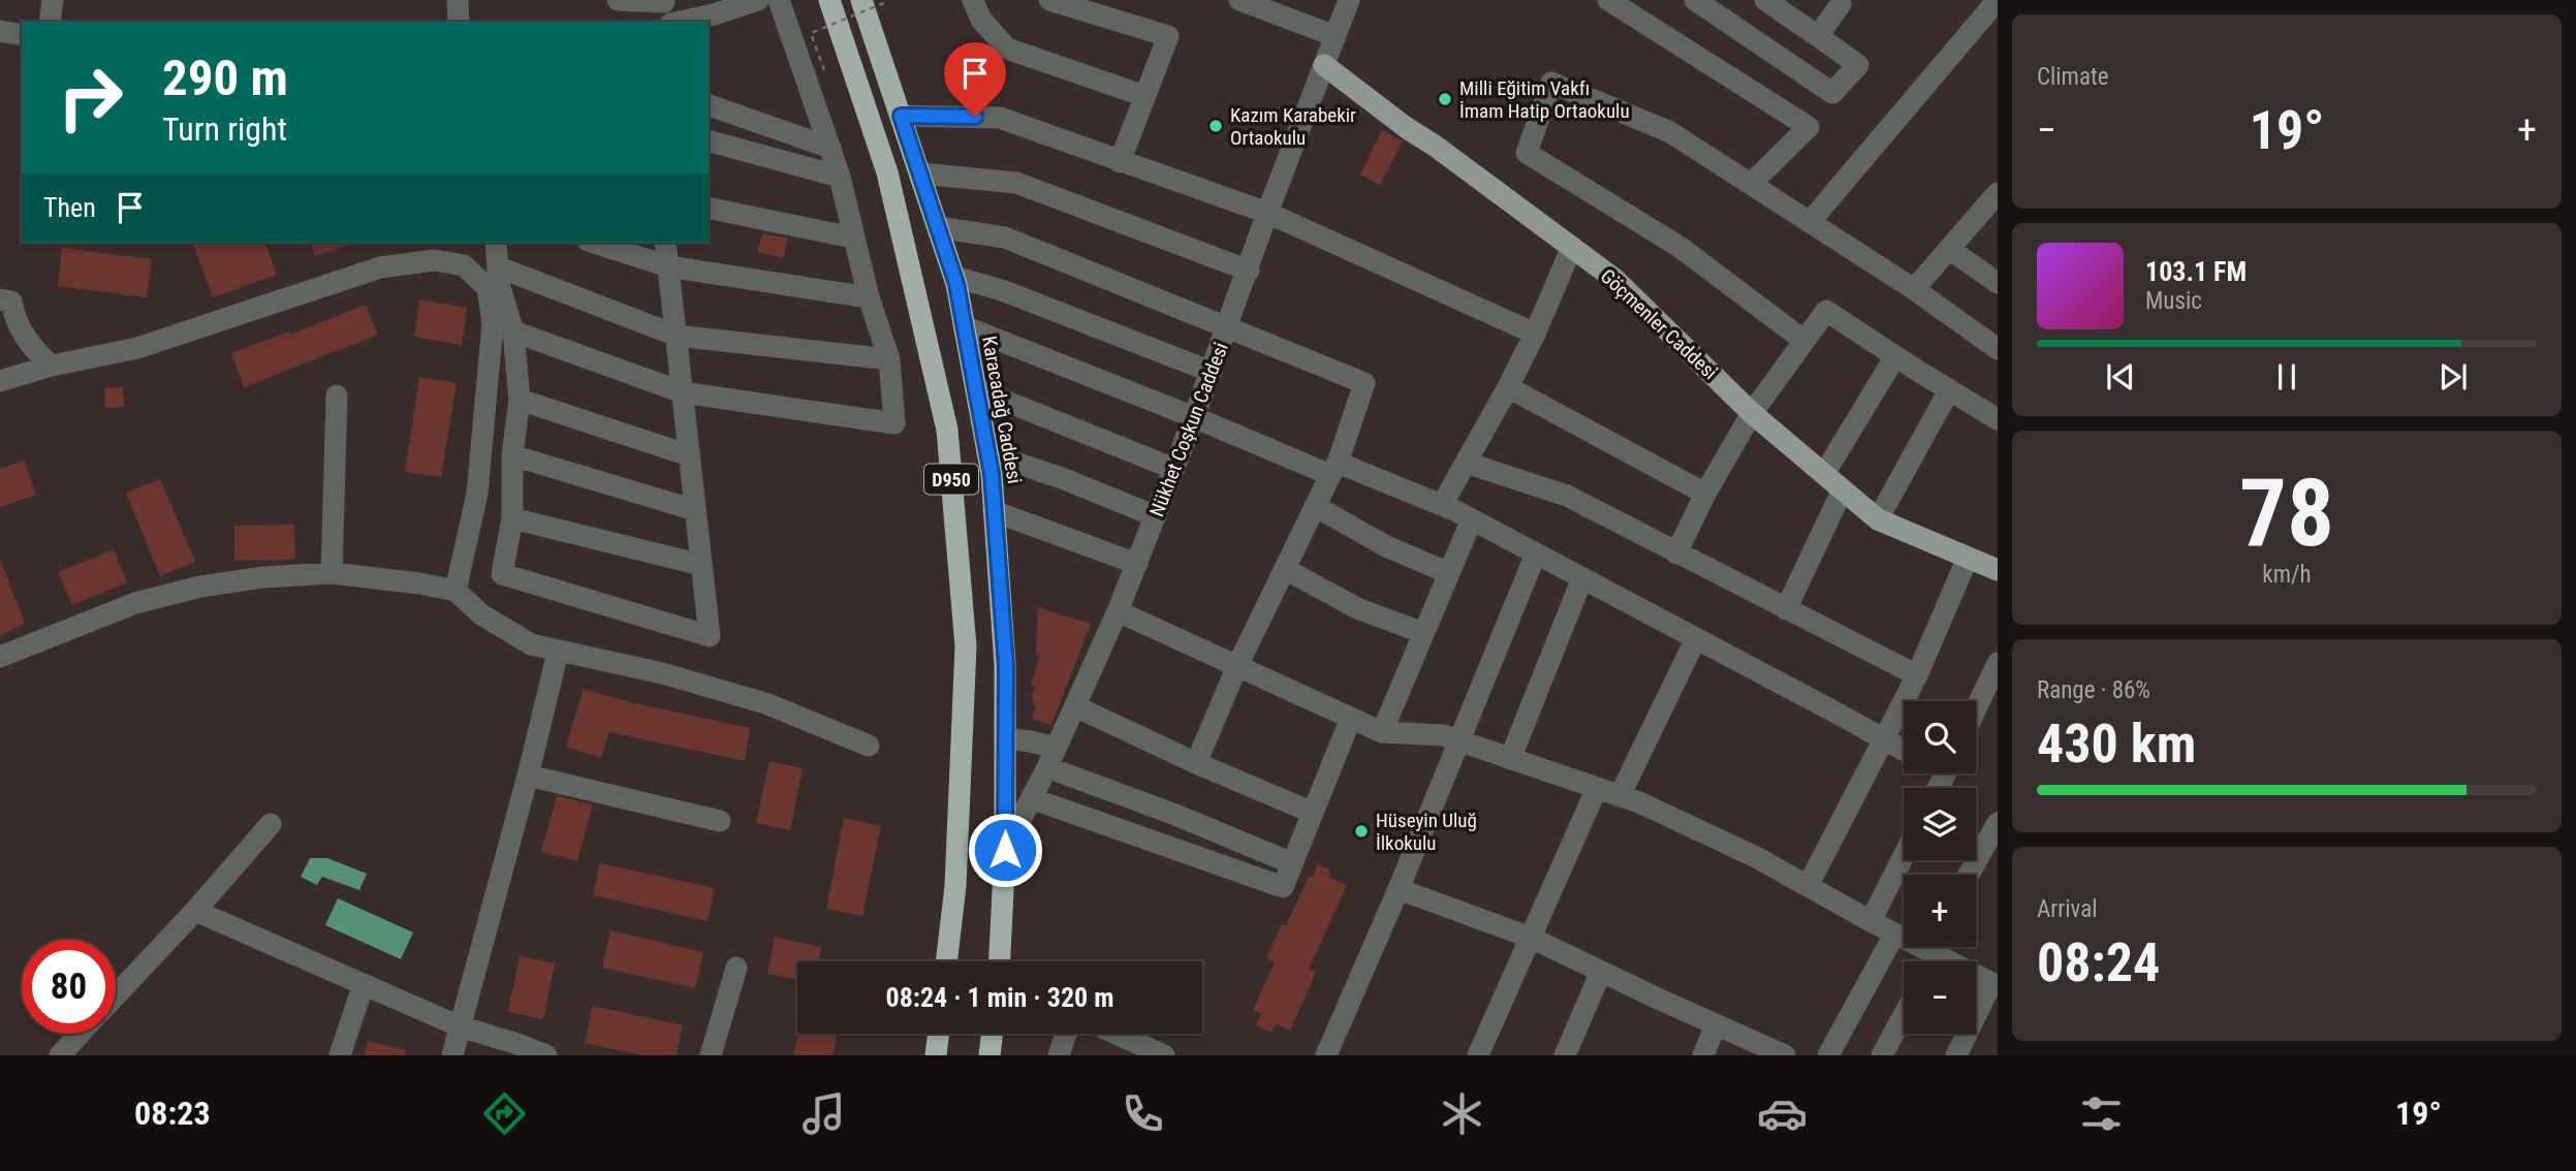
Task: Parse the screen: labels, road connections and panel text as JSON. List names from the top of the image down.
{
  "streets": {
    "highway": ["Karacadağ Caddesi", "D950"],
    "main road": ["Göçmenler Caddesi"],
    "street": ["Nükhet Coşkun Caddesi"]
  },
  "crossings": [
    ["Göçmenler Caddesi", "Nükhet Coşkun Caddesi"],
    ["Karacadağ Caddesi", "Nükhet Coşkun Caddesi"]
  ],
  "places": ["Milli Eğitim Vakfı İmam Hatip Ortaokulu", "Kazım Karabekir Ortaokulu", "Hüseyin Uluğ İlkokulu"],
  "page": {
    "tile": [
      "Climate",
      ["78", "km/h"],
      ["Range · 86%", "430 km"],
      ["Arrival", "08:24"]
    ],
    "turn": ["290 m", "Turn right"],
    "heat": ["−", "19°", "+"],
    "then": "Then",
    "song": ["103.1 FM", "Music"],
    "map_buttons": ["+", "−"],
    "limit": "80",
    "trip": "08:24 · 1 min · 320 m",
    "tabs": ["08:23", "19°"]
  }
}
